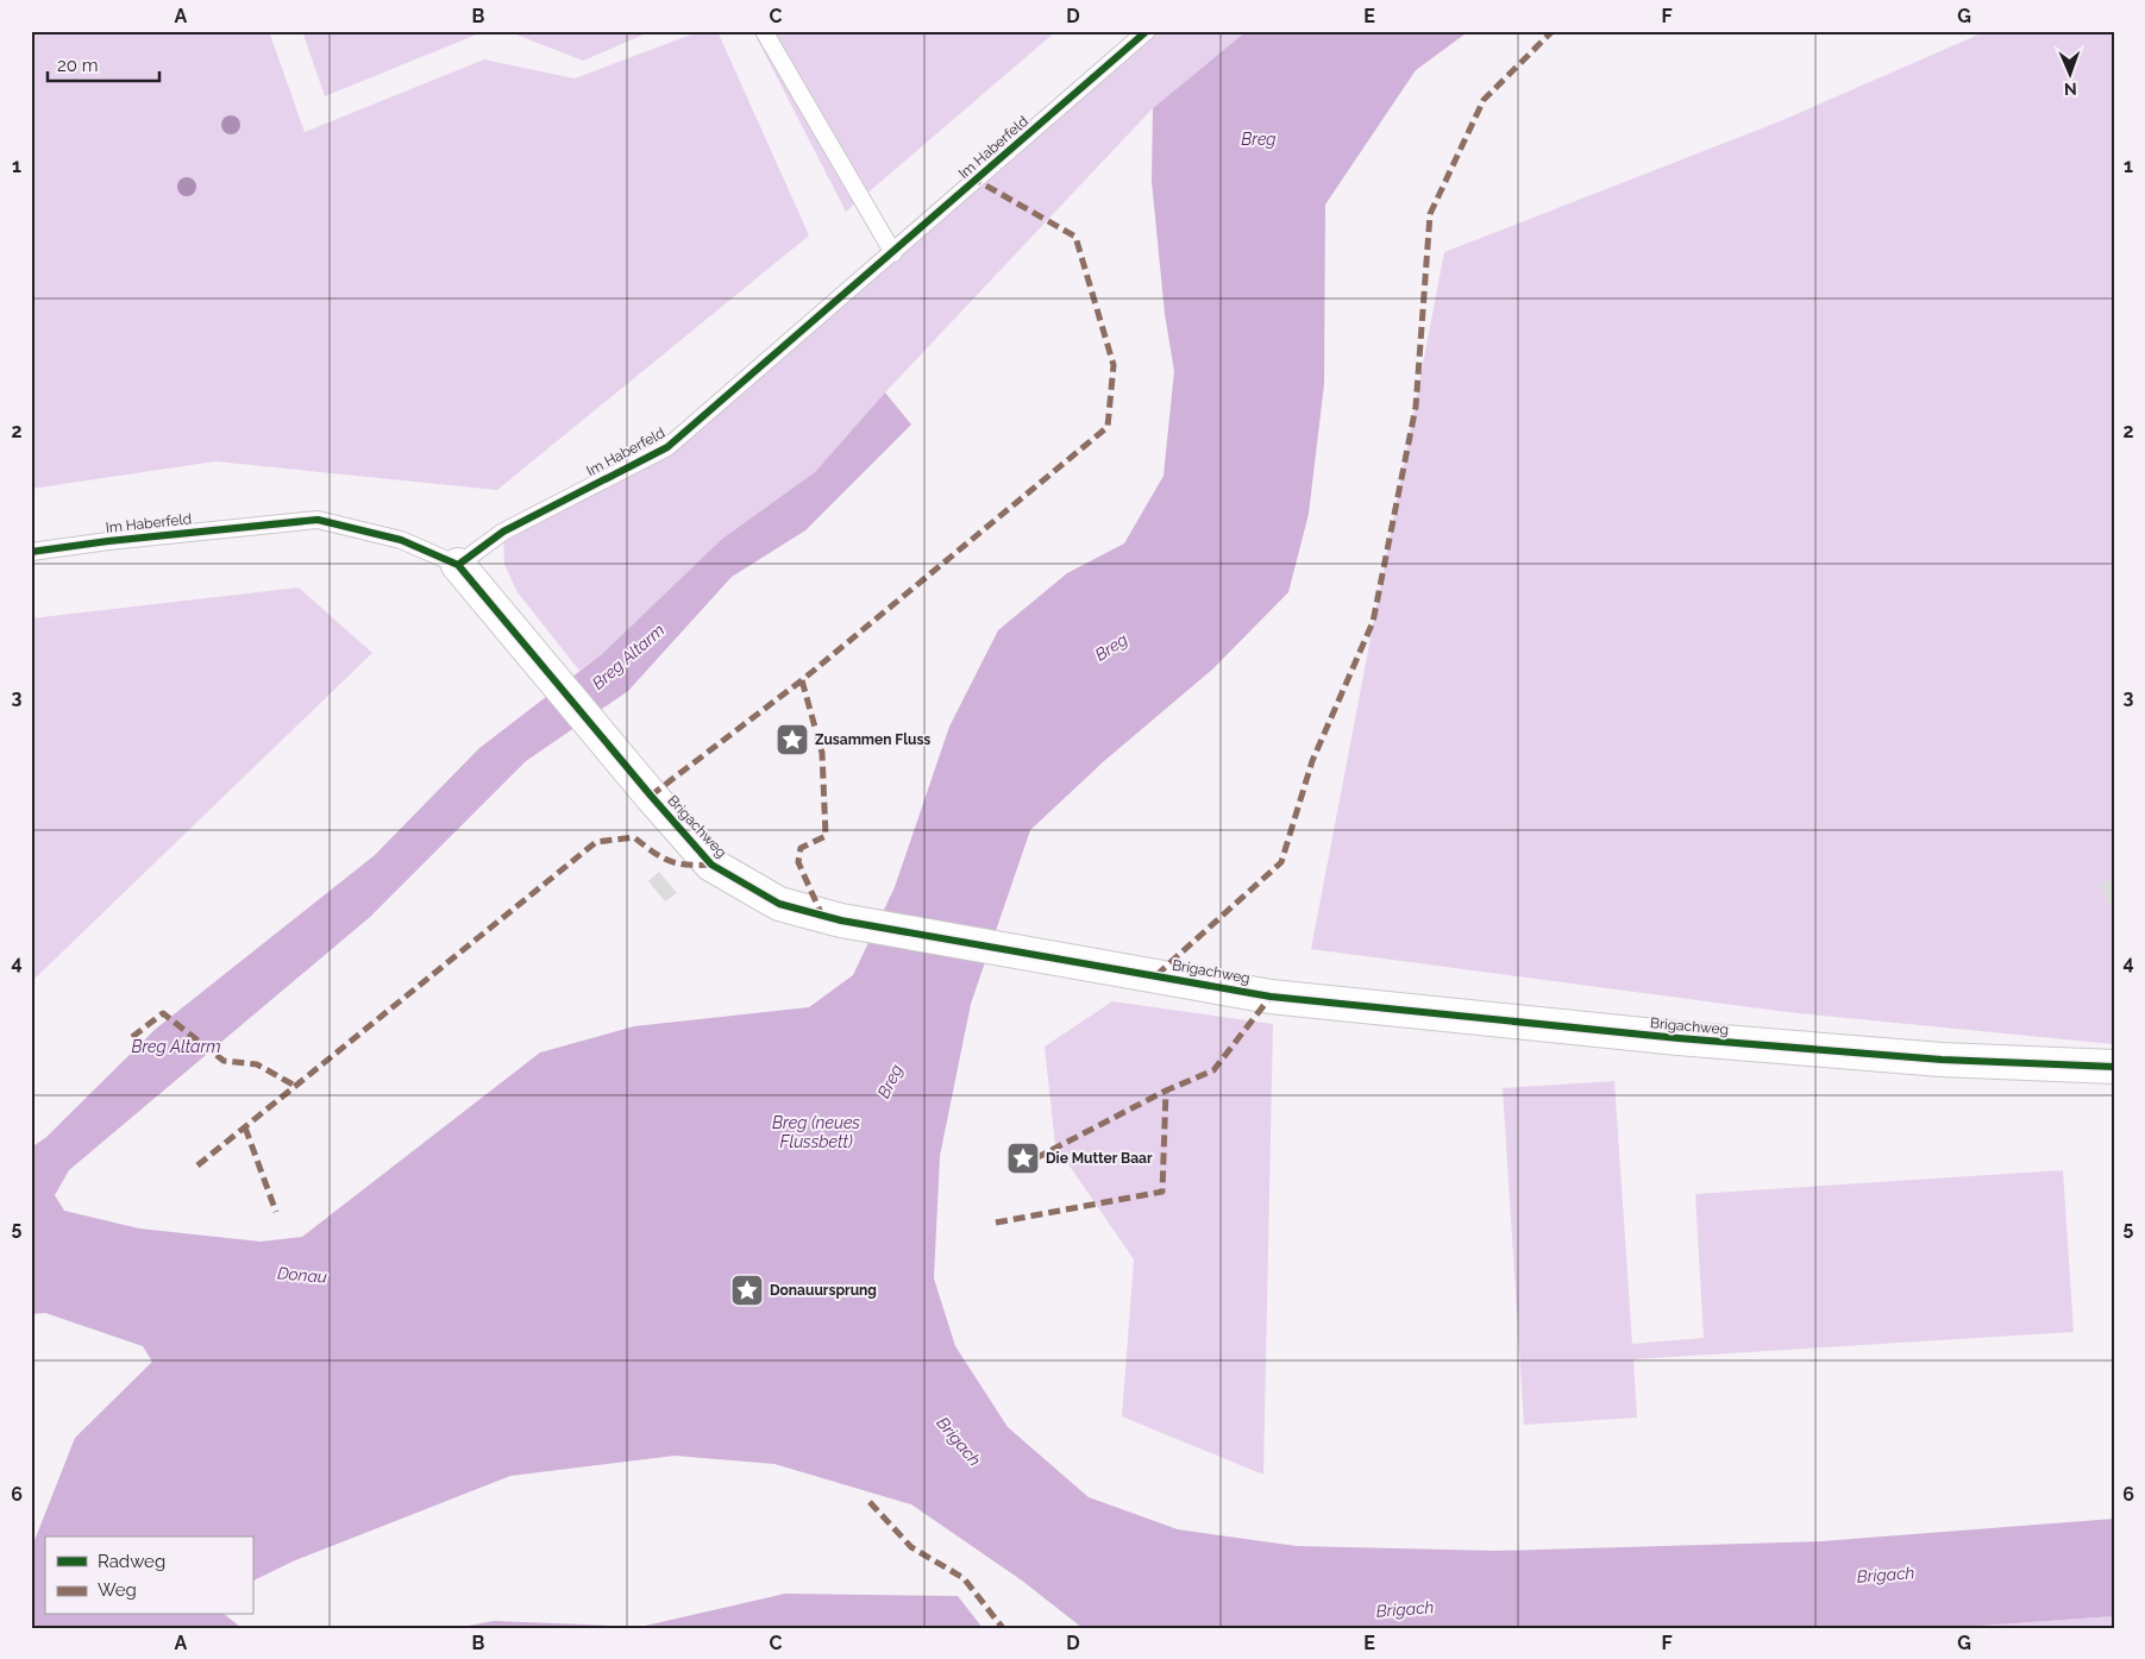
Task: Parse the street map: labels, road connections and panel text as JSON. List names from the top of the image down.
{
  "streets": {
    "street": ["Brigachweg"],
    "lane": ["Im Haberfeld"]
  },
  "crossings": [
    ["Im Haberfeld", "Brigachweg"]
  ],
  "water": [
    "Breg",
    "Breg Altarm",
    "Breg (neues Flussbett)",
    "Donau",
    "Brigach"
  ],
  "places": {
    "place": ["Zusammen Fluss", "Die Mutter Baar", "Donauursprung"]
  },
  "legend": ["Radweg", "Weg"],
  "scale_bar": "20 m",
  "north": "bottom",
  "grid": {
    "columns": [
      "A",
      "B",
      "C",
      "D",
      "E",
      "F",
      "G"
    ],
    "rows": [
      "1",
      "2",
      "3",
      "4",
      "5",
      "6"
    ]
  }
}
